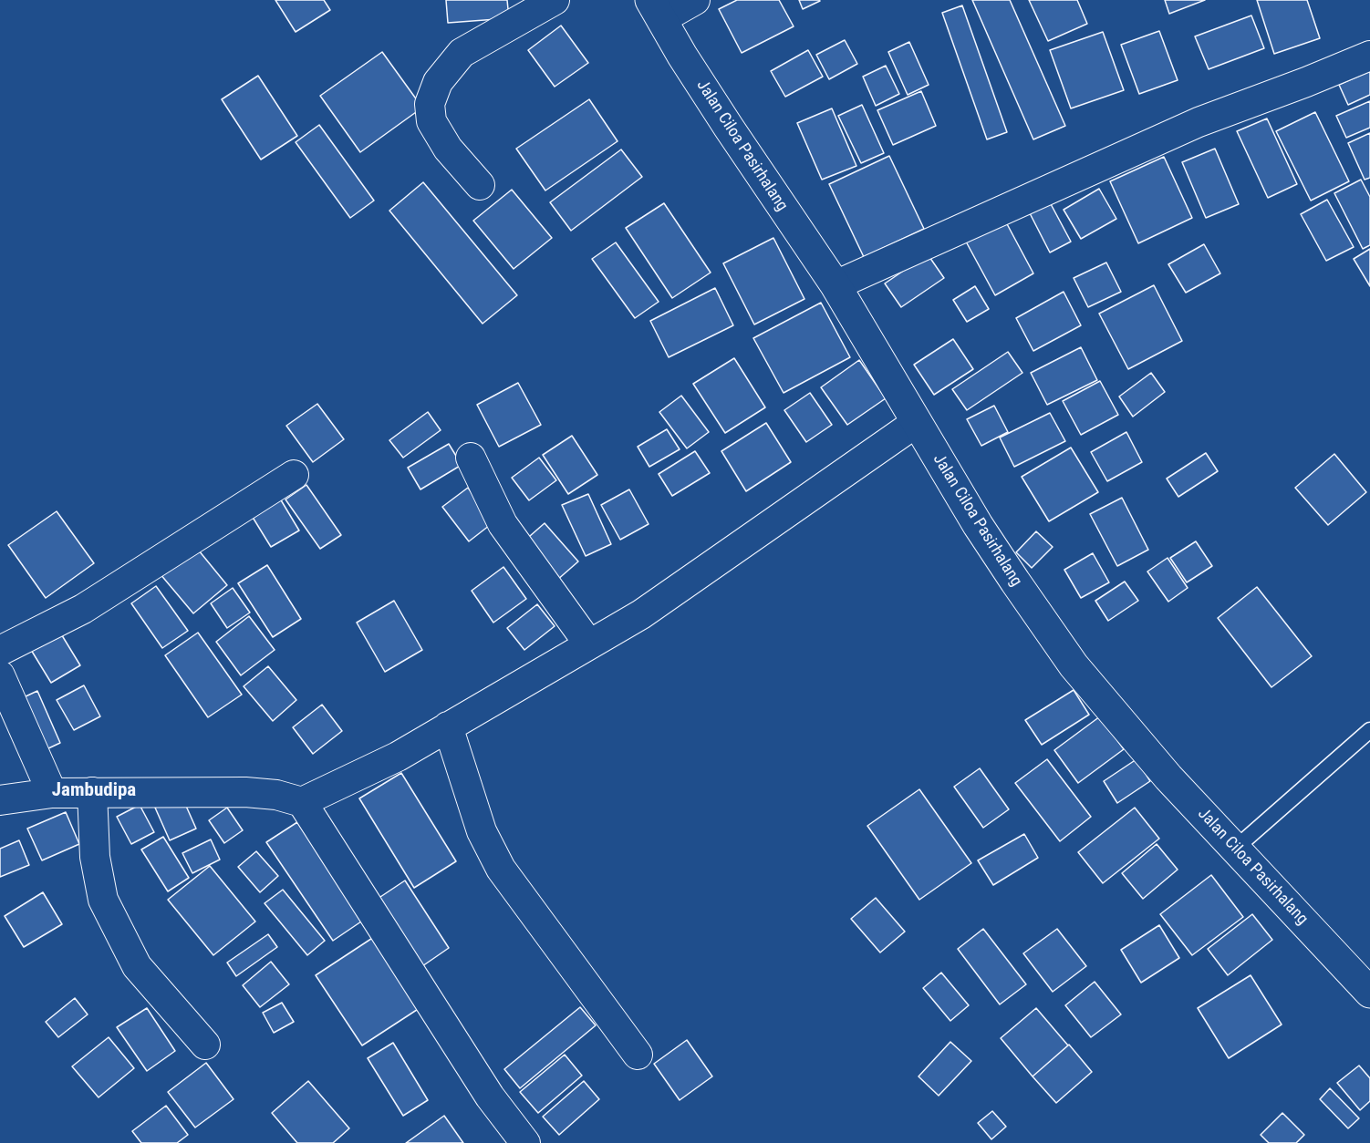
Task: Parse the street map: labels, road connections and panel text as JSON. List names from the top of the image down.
{
  "streets": {
    "main road": ["Jalan Ciloa Pasirhalang"]
  },
  "districts": ["Jambudipa"]
}
